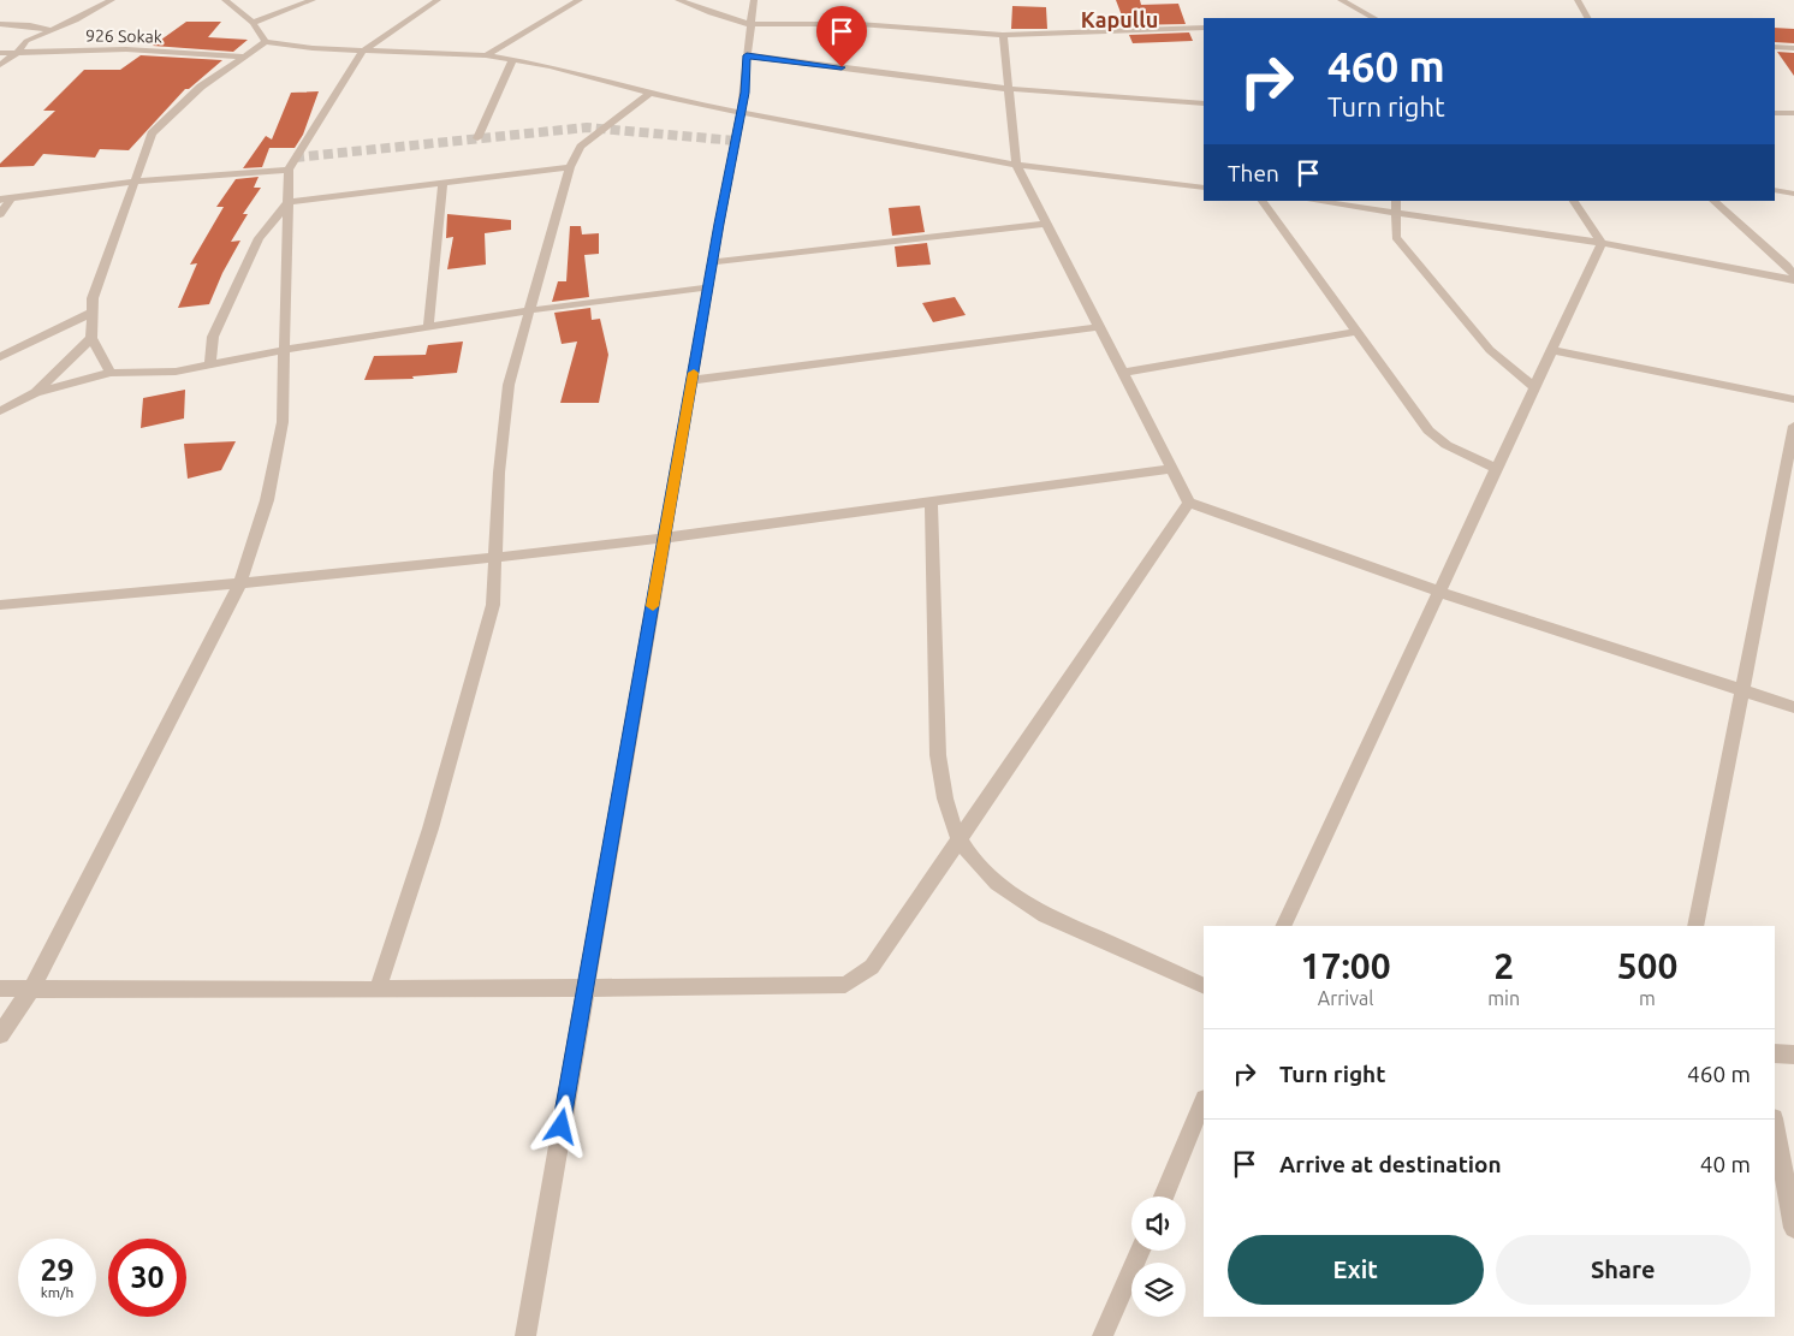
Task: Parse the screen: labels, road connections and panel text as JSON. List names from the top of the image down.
{
  "streets": {
    "street": ["926 Sokak"]
  },
  "districts": ["Kapullu"],
  "page": {
    "turn": ["460 m", "Turn right"],
    "then": "Then",
    "eta": [
      "17:00",
      "Arrival",
      "2",
      "min",
      "500",
      "m"
    ],
    "list": [
      {
        "name": "Turn right",
        "value": "460 m"
      },
      {
        "name": "Arrive at destination",
        "value": "40 m"
      }
    ],
    "buttons": ["Exit", "Share"],
    "speed": "29 km/h",
    "limit": "30"
  }
}
